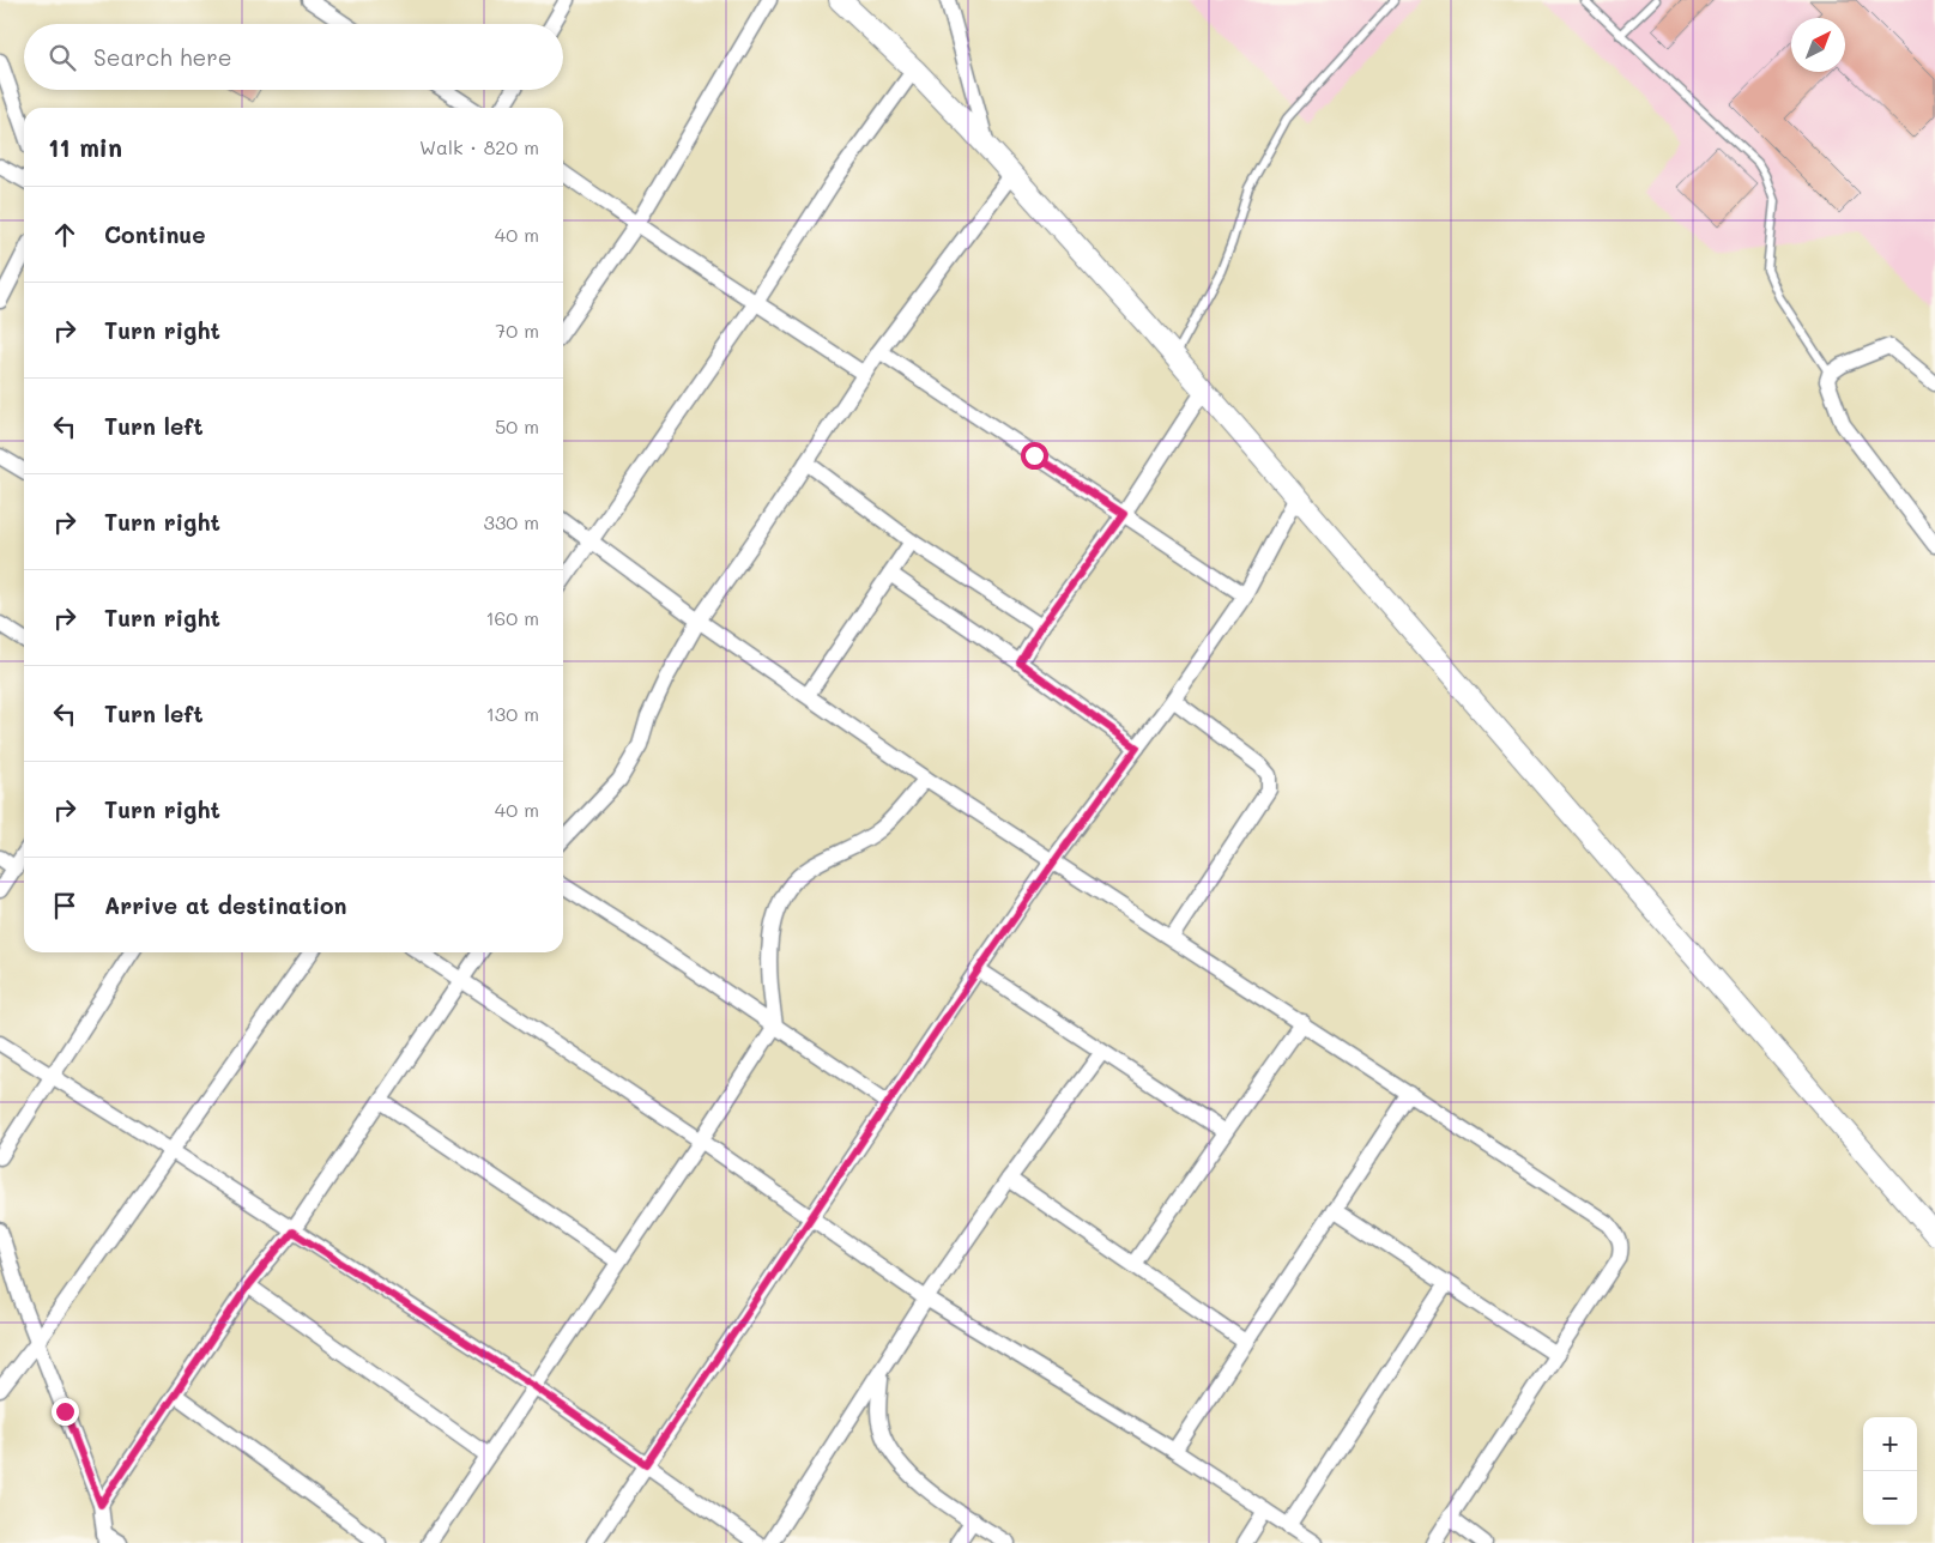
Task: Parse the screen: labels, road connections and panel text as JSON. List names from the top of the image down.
{
  "north": "top right",
  "page": {
    "search": "Search here",
    "heading": ["11 min", "Walk · 820 m"],
    "list": [
      ["Continue", "40 m"],
      ["Turn right", "70 m"],
      ["Turn left", "50 m"],
      ["Turn right", "330 m"],
      ["Turn right", "160 m"],
      ["Turn left", "130 m"],
      ["Turn right", "40 m"],
      "Arrive at destination"
    ],
    "map_buttons": ["+", "−"]
  }
}
